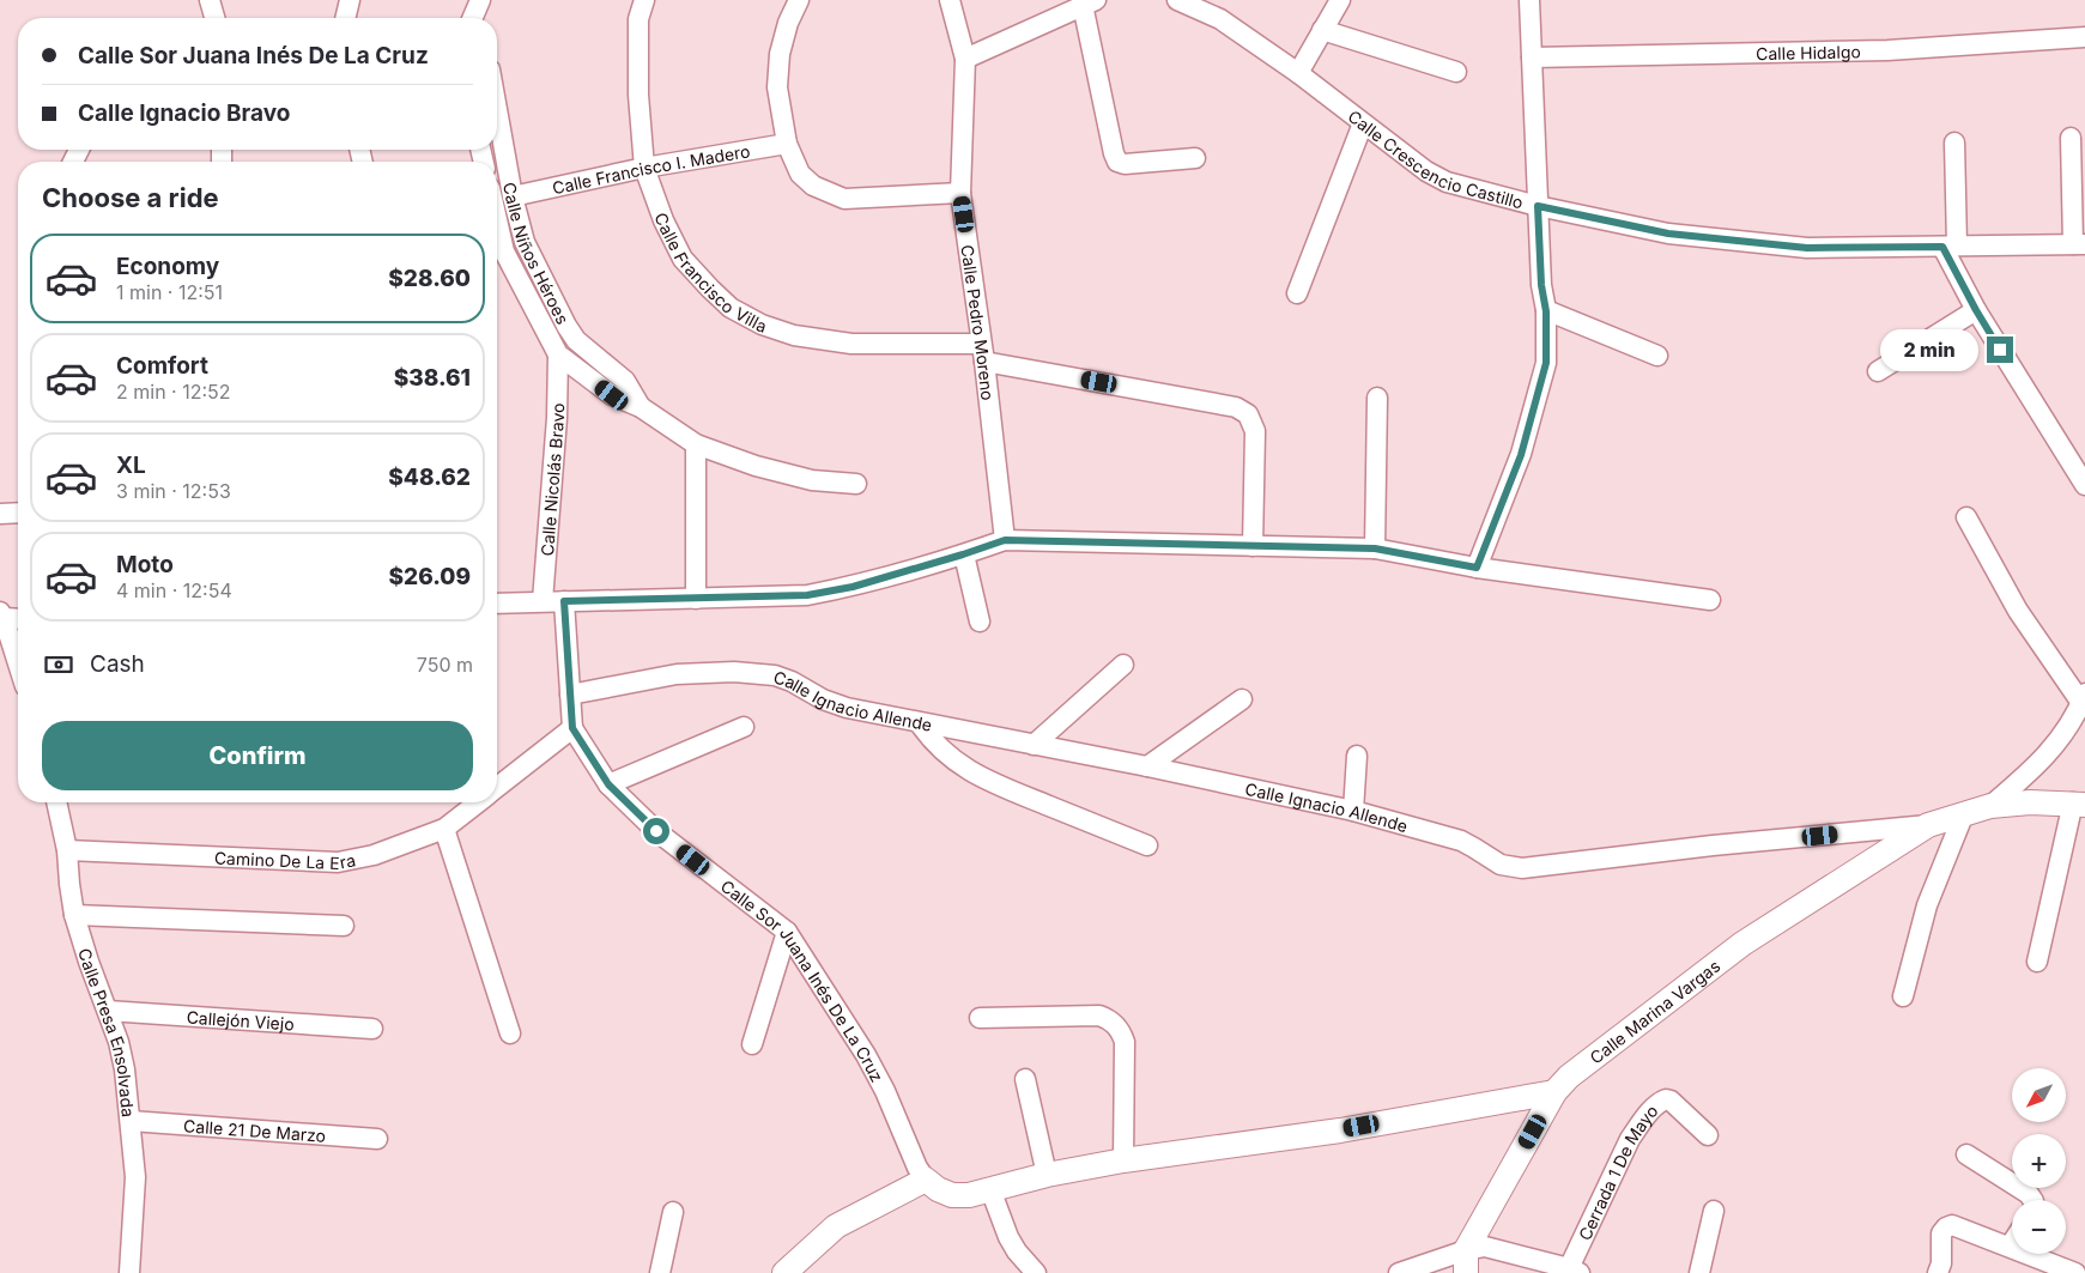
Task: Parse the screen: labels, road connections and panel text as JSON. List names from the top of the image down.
{
  "streets": {
    "street": [
      "Calle Hidalgo",
      "Calle Crescencio Castillo",
      "Calle Francisco I. Madero",
      "Calle Niños Héroes",
      "Calle Francisco Villa",
      "Calle Pedro Moreno",
      "Calle Nicolás Bravo",
      "Calle Ignacio Allende",
      "Camino De La Era",
      "Calle Sor Juana Inés De La Cruz",
      "Calle Marina Vargas",
      "Callejón Viejo",
      "Calle Presa Ensolvada",
      "Calle 21 De Marzo",
      "Cerrada 1 De Mayo"
    ]
  },
  "crossings": [
    ["Calle Francisco I. Madero", "Calle Niños Héroes"],
    ["Calle Francisco I. Madero", "Calle Francisco Villa"],
    ["Calle Niños Héroes", "Calle Nicolás Bravo"],
    ["Calle Francisco Villa", "Calle Pedro Moreno"],
    ["Calle Ignacio Allende", "Calle Marina Vargas"],
    ["Camino De La Era", "Calle Sor Juana Inés De La Cruz"],
    ["Camino De La Era", "Calle Presa Ensolvada"],
    ["Callejón Viejo", "Calle Presa Ensolvada"],
    ["Calle Presa Ensolvada", "Calle 21 De Marzo"]
  ],
  "north": "bottom left",
  "page": {
    "banner": ["Calle Sor Juana Inés De La Cruz", "Calle Ignacio Bravo"],
    "heading": "Choose a ride",
    "list": [
      {
        "name": "Economy",
        "note": "1 min · 12:51",
        "value": "$28.60"
      },
      {
        "name": "Comfort",
        "note": "2 min · 12:52",
        "value": "$38.61"
      },
      {
        "name": "XL",
        "note": "3 min · 12:53",
        "value": "$48.62"
      },
      {
        "name": "Moto",
        "note": "4 min · 12:54",
        "value": "$26.09"
      }
    ],
    "bubble": "2 min",
    "pay": ["Cash", "750 m"],
    "buttons": "Confirm",
    "map_buttons": ["+", "−"]
  }
}
